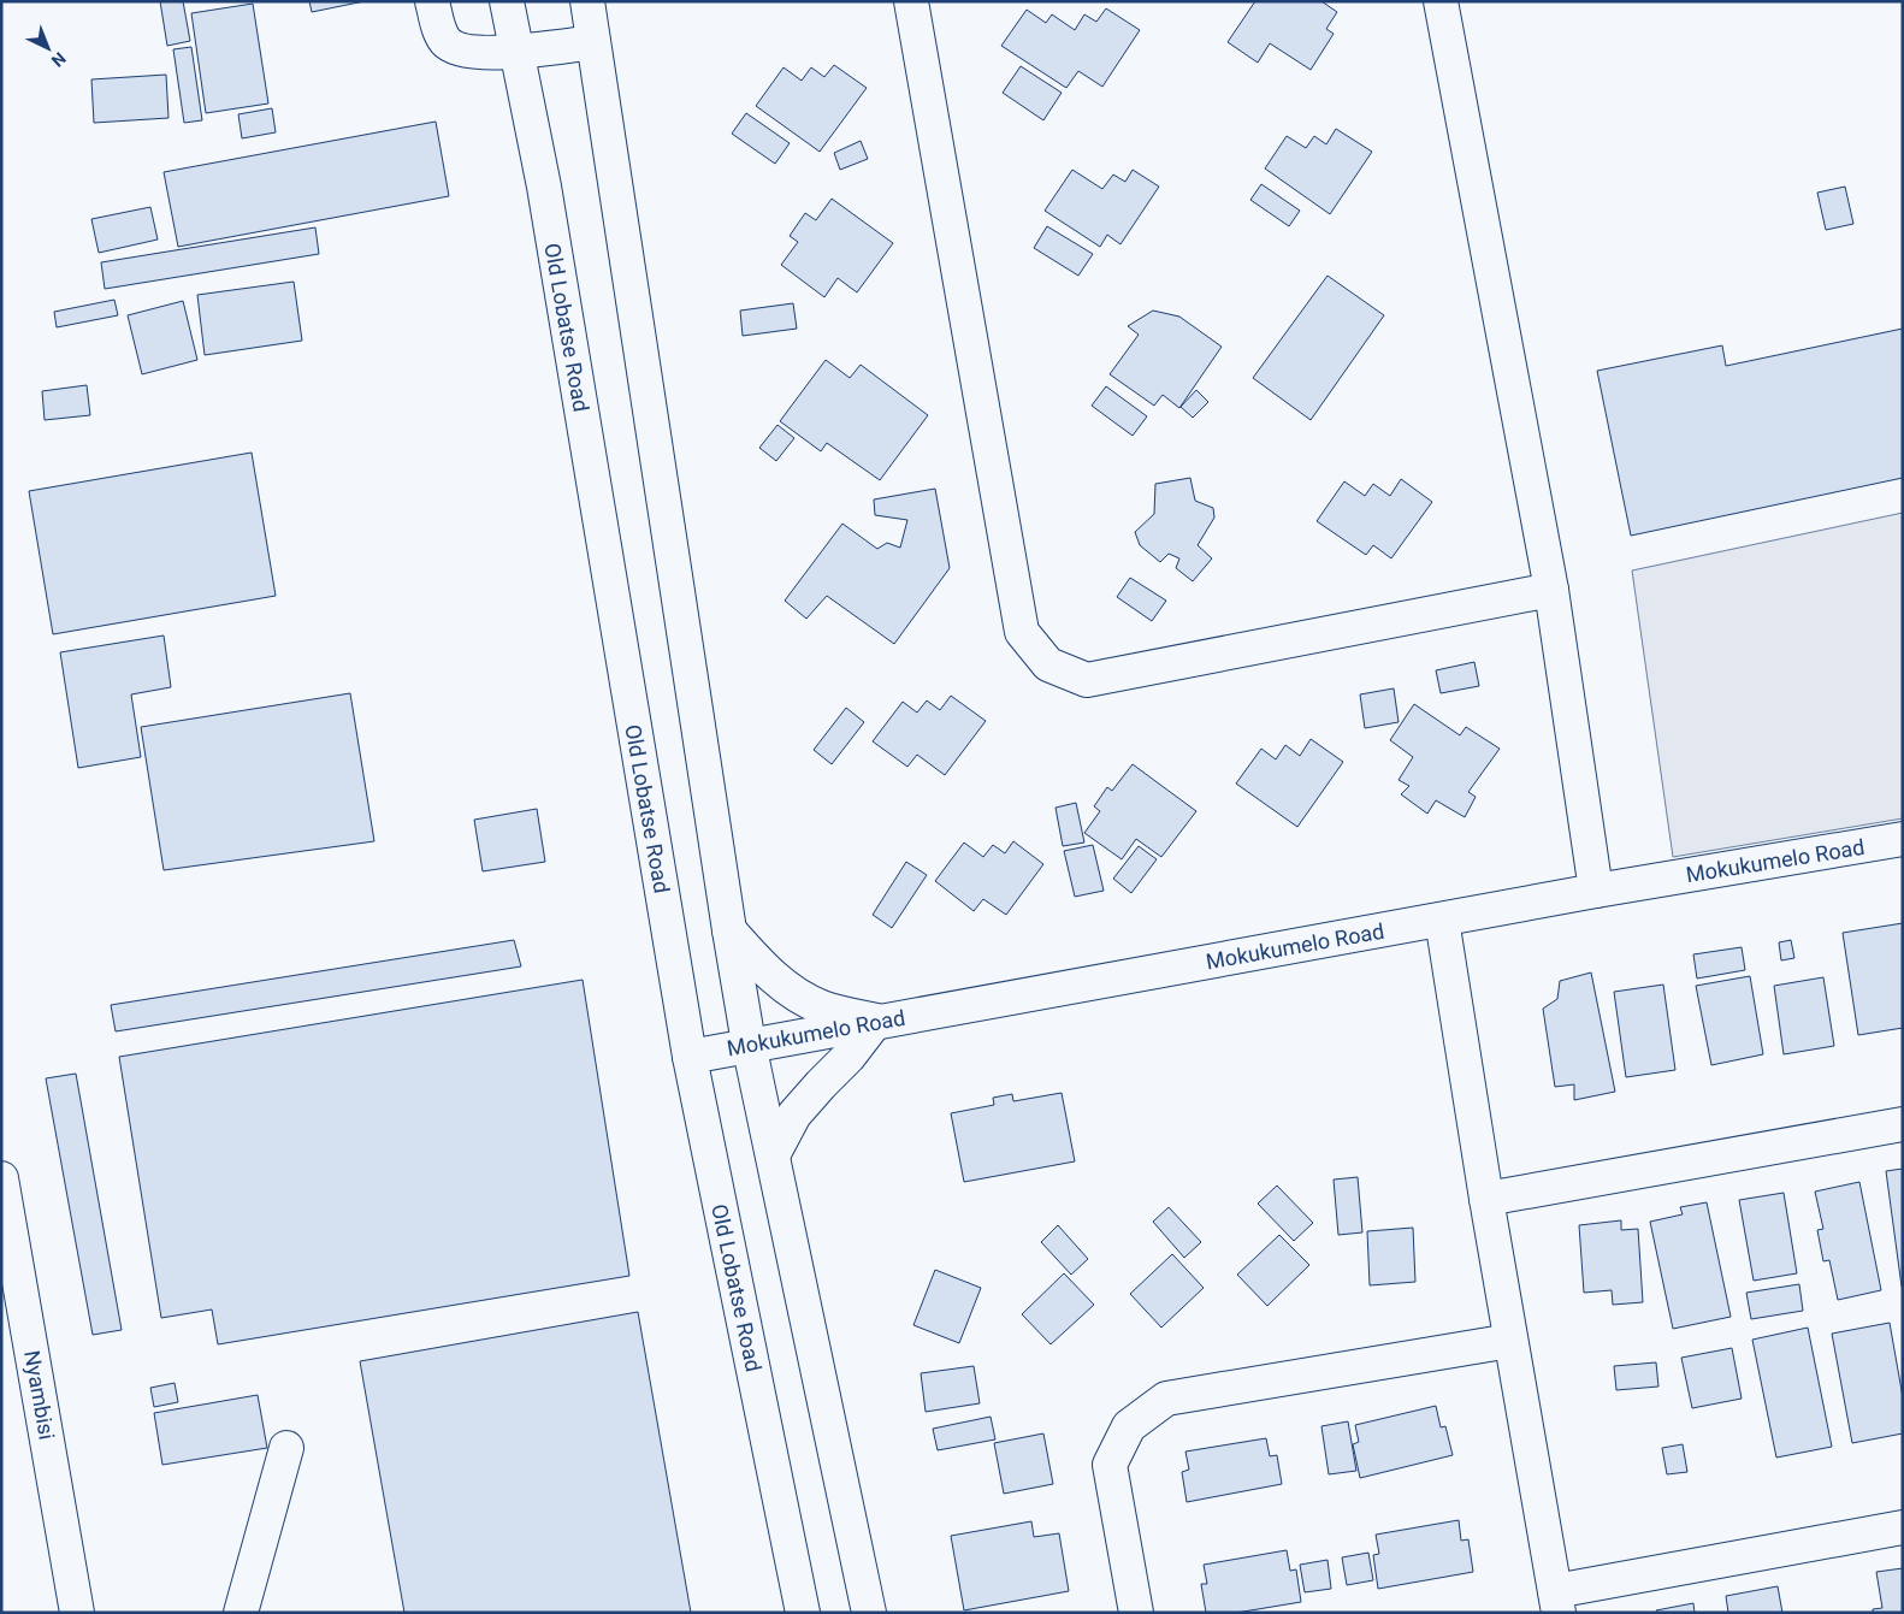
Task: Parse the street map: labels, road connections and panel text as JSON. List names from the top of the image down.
{
  "streets": {
    "street": ["Old Lobatse Road", "Mokukumelo Road", "Nyambisi"]
  },
  "crossings": [
    ["Old Lobatse Road", "Mokukumelo Road"]
  ],
  "north": "bottom right"
}
